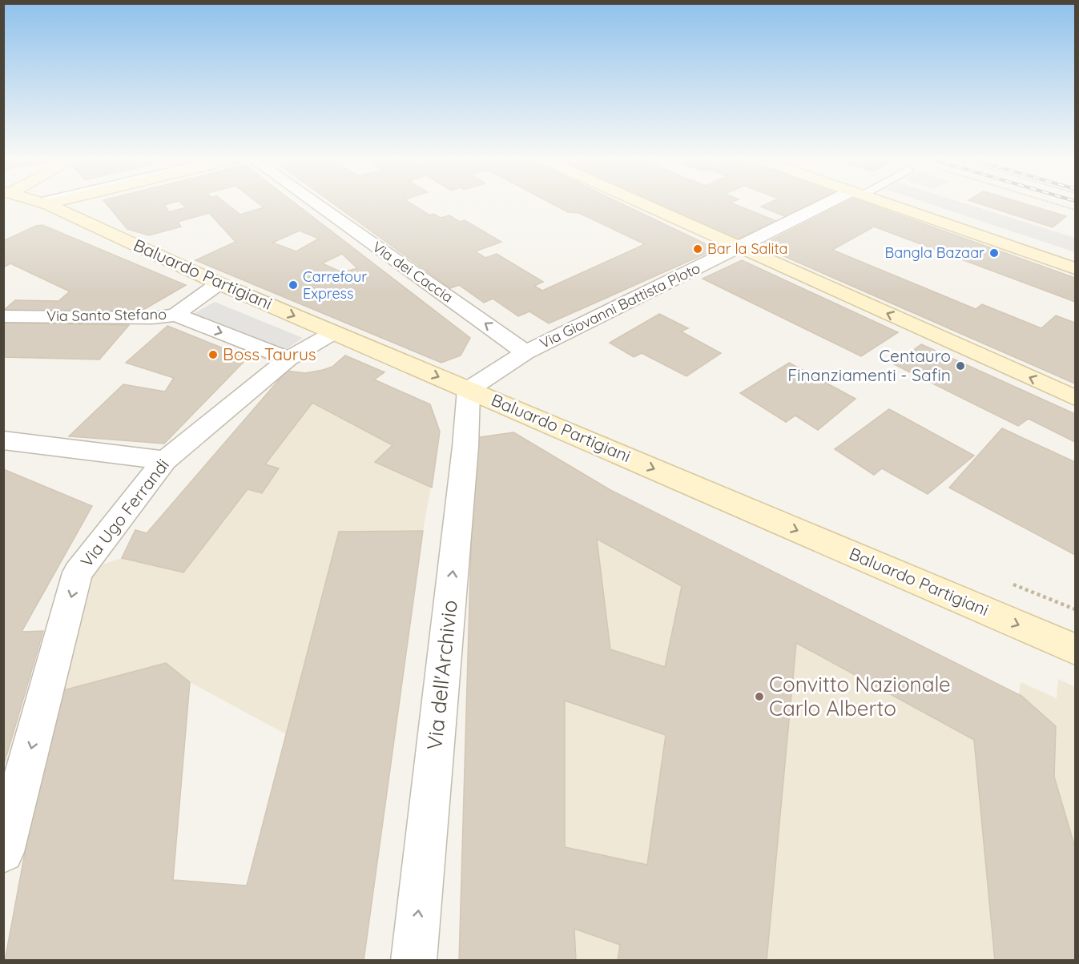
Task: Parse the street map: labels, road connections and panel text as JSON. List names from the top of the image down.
{
  "streets": {
    "street": [
      "Via dei Caccia",
      "Baluardo Partigiani",
      "Via Giovanni Battista Ploto",
      "Via Santo Stefano",
      "Via Ugo Ferrandi",
      "Via dell'Archivio"
    ]
  },
  "crossings": [
    ["Via dei Caccia", "Via Giovanni Battista Ploto"],
    ["Baluardo Partigiani", "Via Giovanni Battista Ploto"],
    ["Baluardo Partigiani", "Via Ugo Ferrandi"],
    ["Baluardo Partigiani", "Via dell'Archivio"],
    ["Via Giovanni Battista Ploto", "Via dell'Archivio"],
    ["Via Santo Stefano", "Via Ugo Ferrandi"]
  ],
  "one_way": ["Via dei Caccia", "Via Ugo Ferrandi", "Via dell'Archivio"],
  "places": [
    "Bar la Salita",
    "Bangla Bazaar",
    "Carrefour Express",
    "Boss Taurus",
    "Centauro Finanziamenti - Safin",
    "Convitto Nazionale Carlo Alberto"
  ]
}
